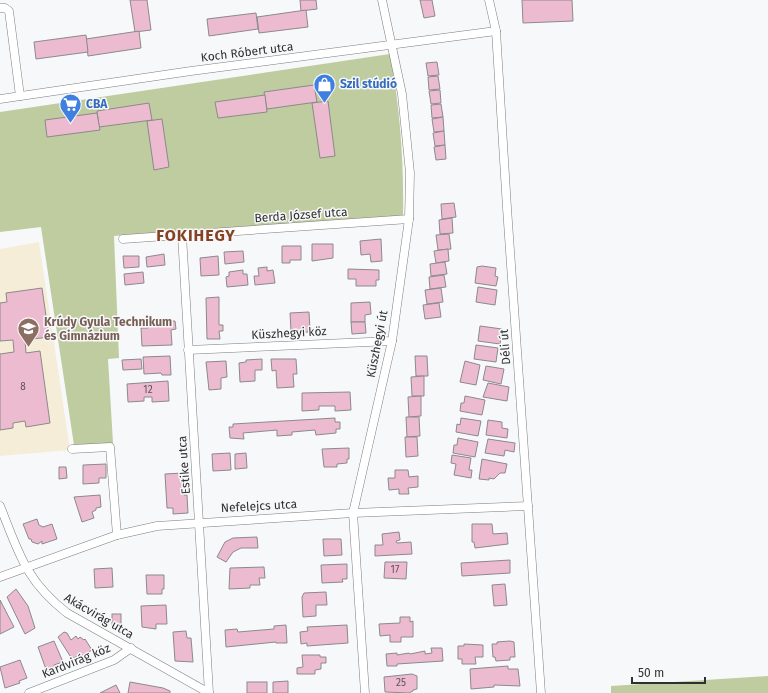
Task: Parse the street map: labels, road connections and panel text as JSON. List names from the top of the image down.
{
  "streets": {
    "street": [
      "Koch Róbert utca",
      "Berda József utca",
      "Küszhegyi köz",
      "Küszhegyi út",
      "Déli út",
      "Estike utca",
      "Nefelejcs utca",
      "Akácvirág utca",
      "Kardvirág köz"
    ]
  },
  "crossings": [
    ["Koch Róbert utca", "Küszhegyi út"],
    ["Koch Róbert utca", "Déli út"],
    ["Berda József utca", "Küszhegyi út"],
    ["Berda József utca", "Estike utca"],
    ["Küszhegyi köz", "Küszhegyi út"],
    ["Küszhegyi köz", "Estike utca"],
    ["Küszhegyi út", "Nefelejcs utca"],
    ["Déli út", "Nefelejcs utca"],
    ["Estike utca", "Nefelejcs utca"],
    ["Estike utca", "Akácvirág utca"],
    ["Nefelejcs utca", "Akácvirág utca"],
    ["Akácvirág utca", "Kardvirág köz"]
  ],
  "districts": ["FOKIHEGY"],
  "places": {
    "shop": ["Szil stúdió"],
    "supermarket": ["CBA"],
    "school or university": ["Krúdy Gyula Technikum és Gimnázium"]
  },
  "house_numbers": [
    "8",
    "12",
    "17",
    "25"
  ],
  "scale_bar": "50 m"
}
